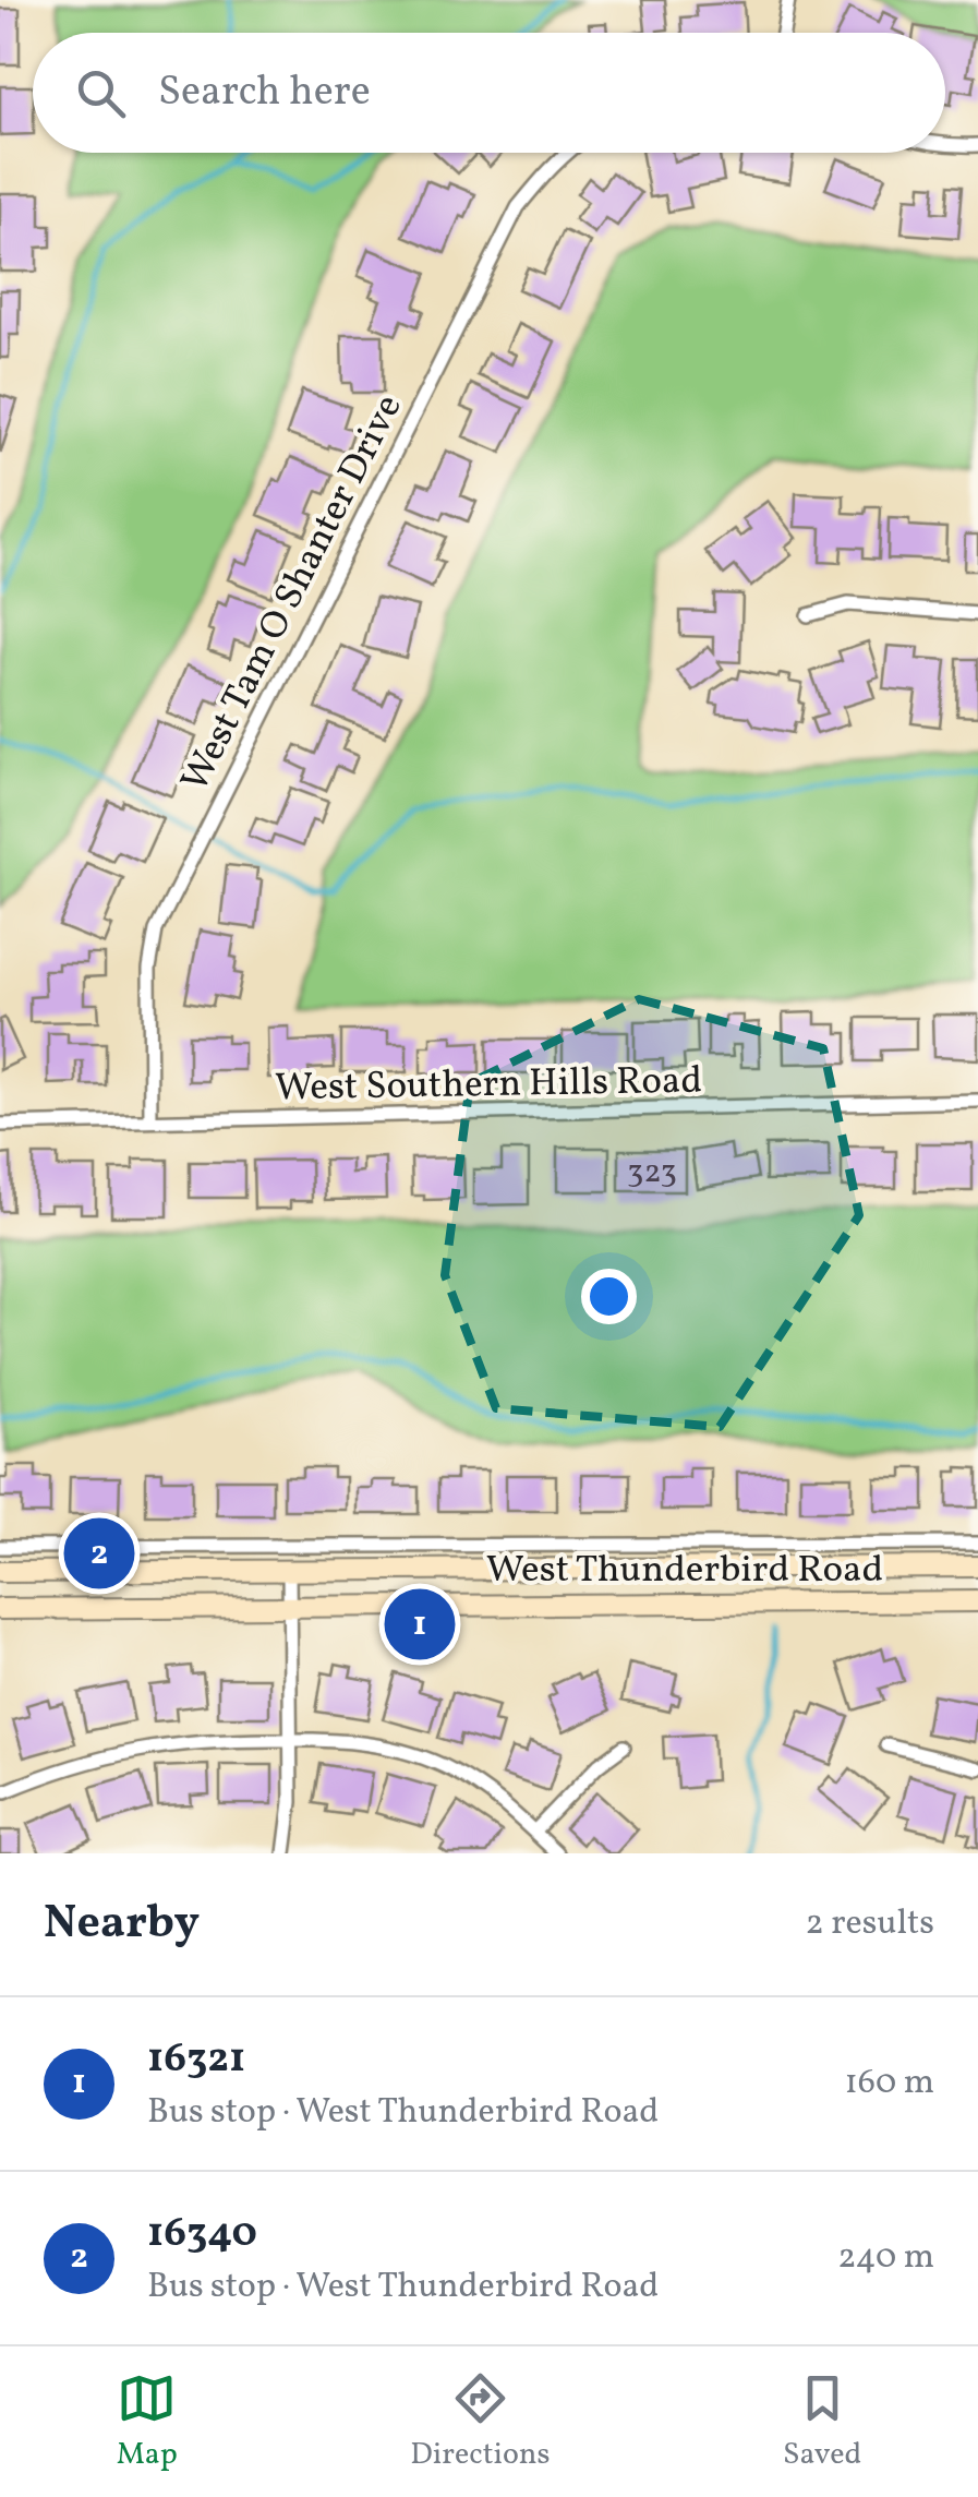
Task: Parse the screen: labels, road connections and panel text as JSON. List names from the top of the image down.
{
  "streets": {
    "main road": ["West Thunderbird Road"],
    "street": ["West Tam O Shanter Drive", "West Southern Hills Road"]
  },
  "crossings": [
    ["West Tam O Shanter Drive", "West Southern Hills Road"]
  ],
  "house_numbers": ["323"],
  "page": {
    "search": "Search here",
    "pins": ["2", "1"],
    "heading": ["Nearby", "2 results"],
    "list": [
      {
        "mark": "1",
        "name": "16321",
        "note": "Bus stop · West Thunderbird Road",
        "value": "160 m"
      },
      {
        "mark": "2",
        "name": "16340",
        "note": "Bus stop · West Thunderbird Road",
        "value": "240 m"
      }
    ],
    "nav": ["Map", "Directions", "Saved"]
  }
}
